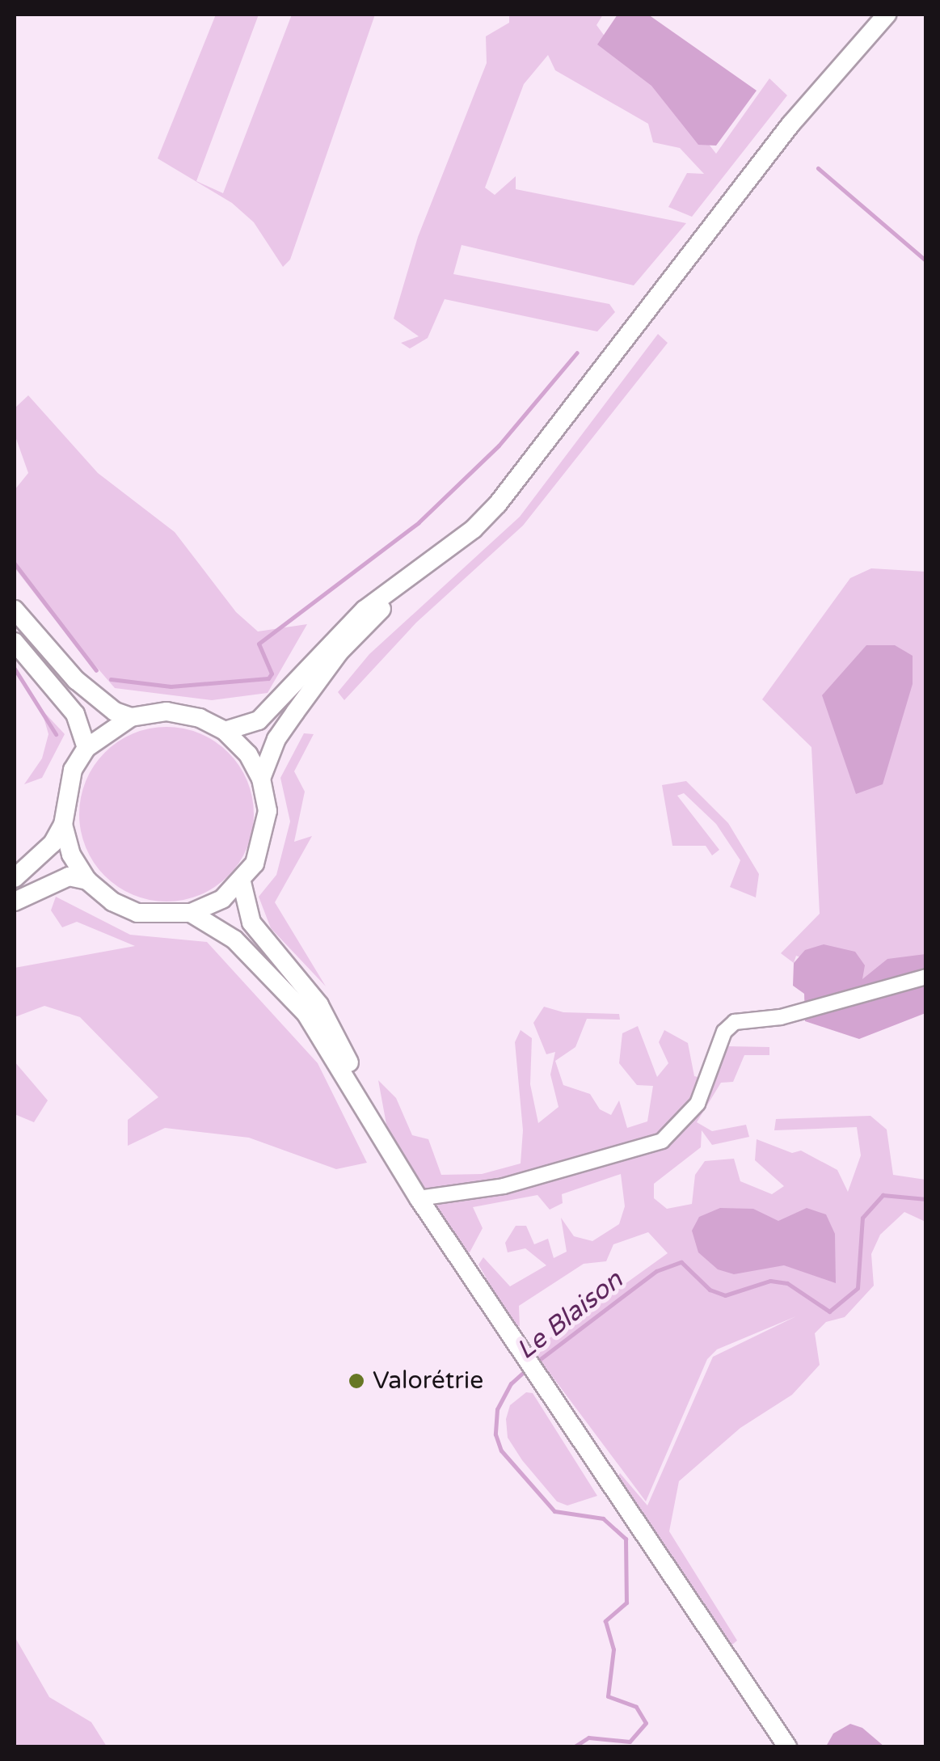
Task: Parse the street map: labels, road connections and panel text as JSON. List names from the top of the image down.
{
  "water": ["Le Blaison"],
  "places": ["Valorétrie"]
}
